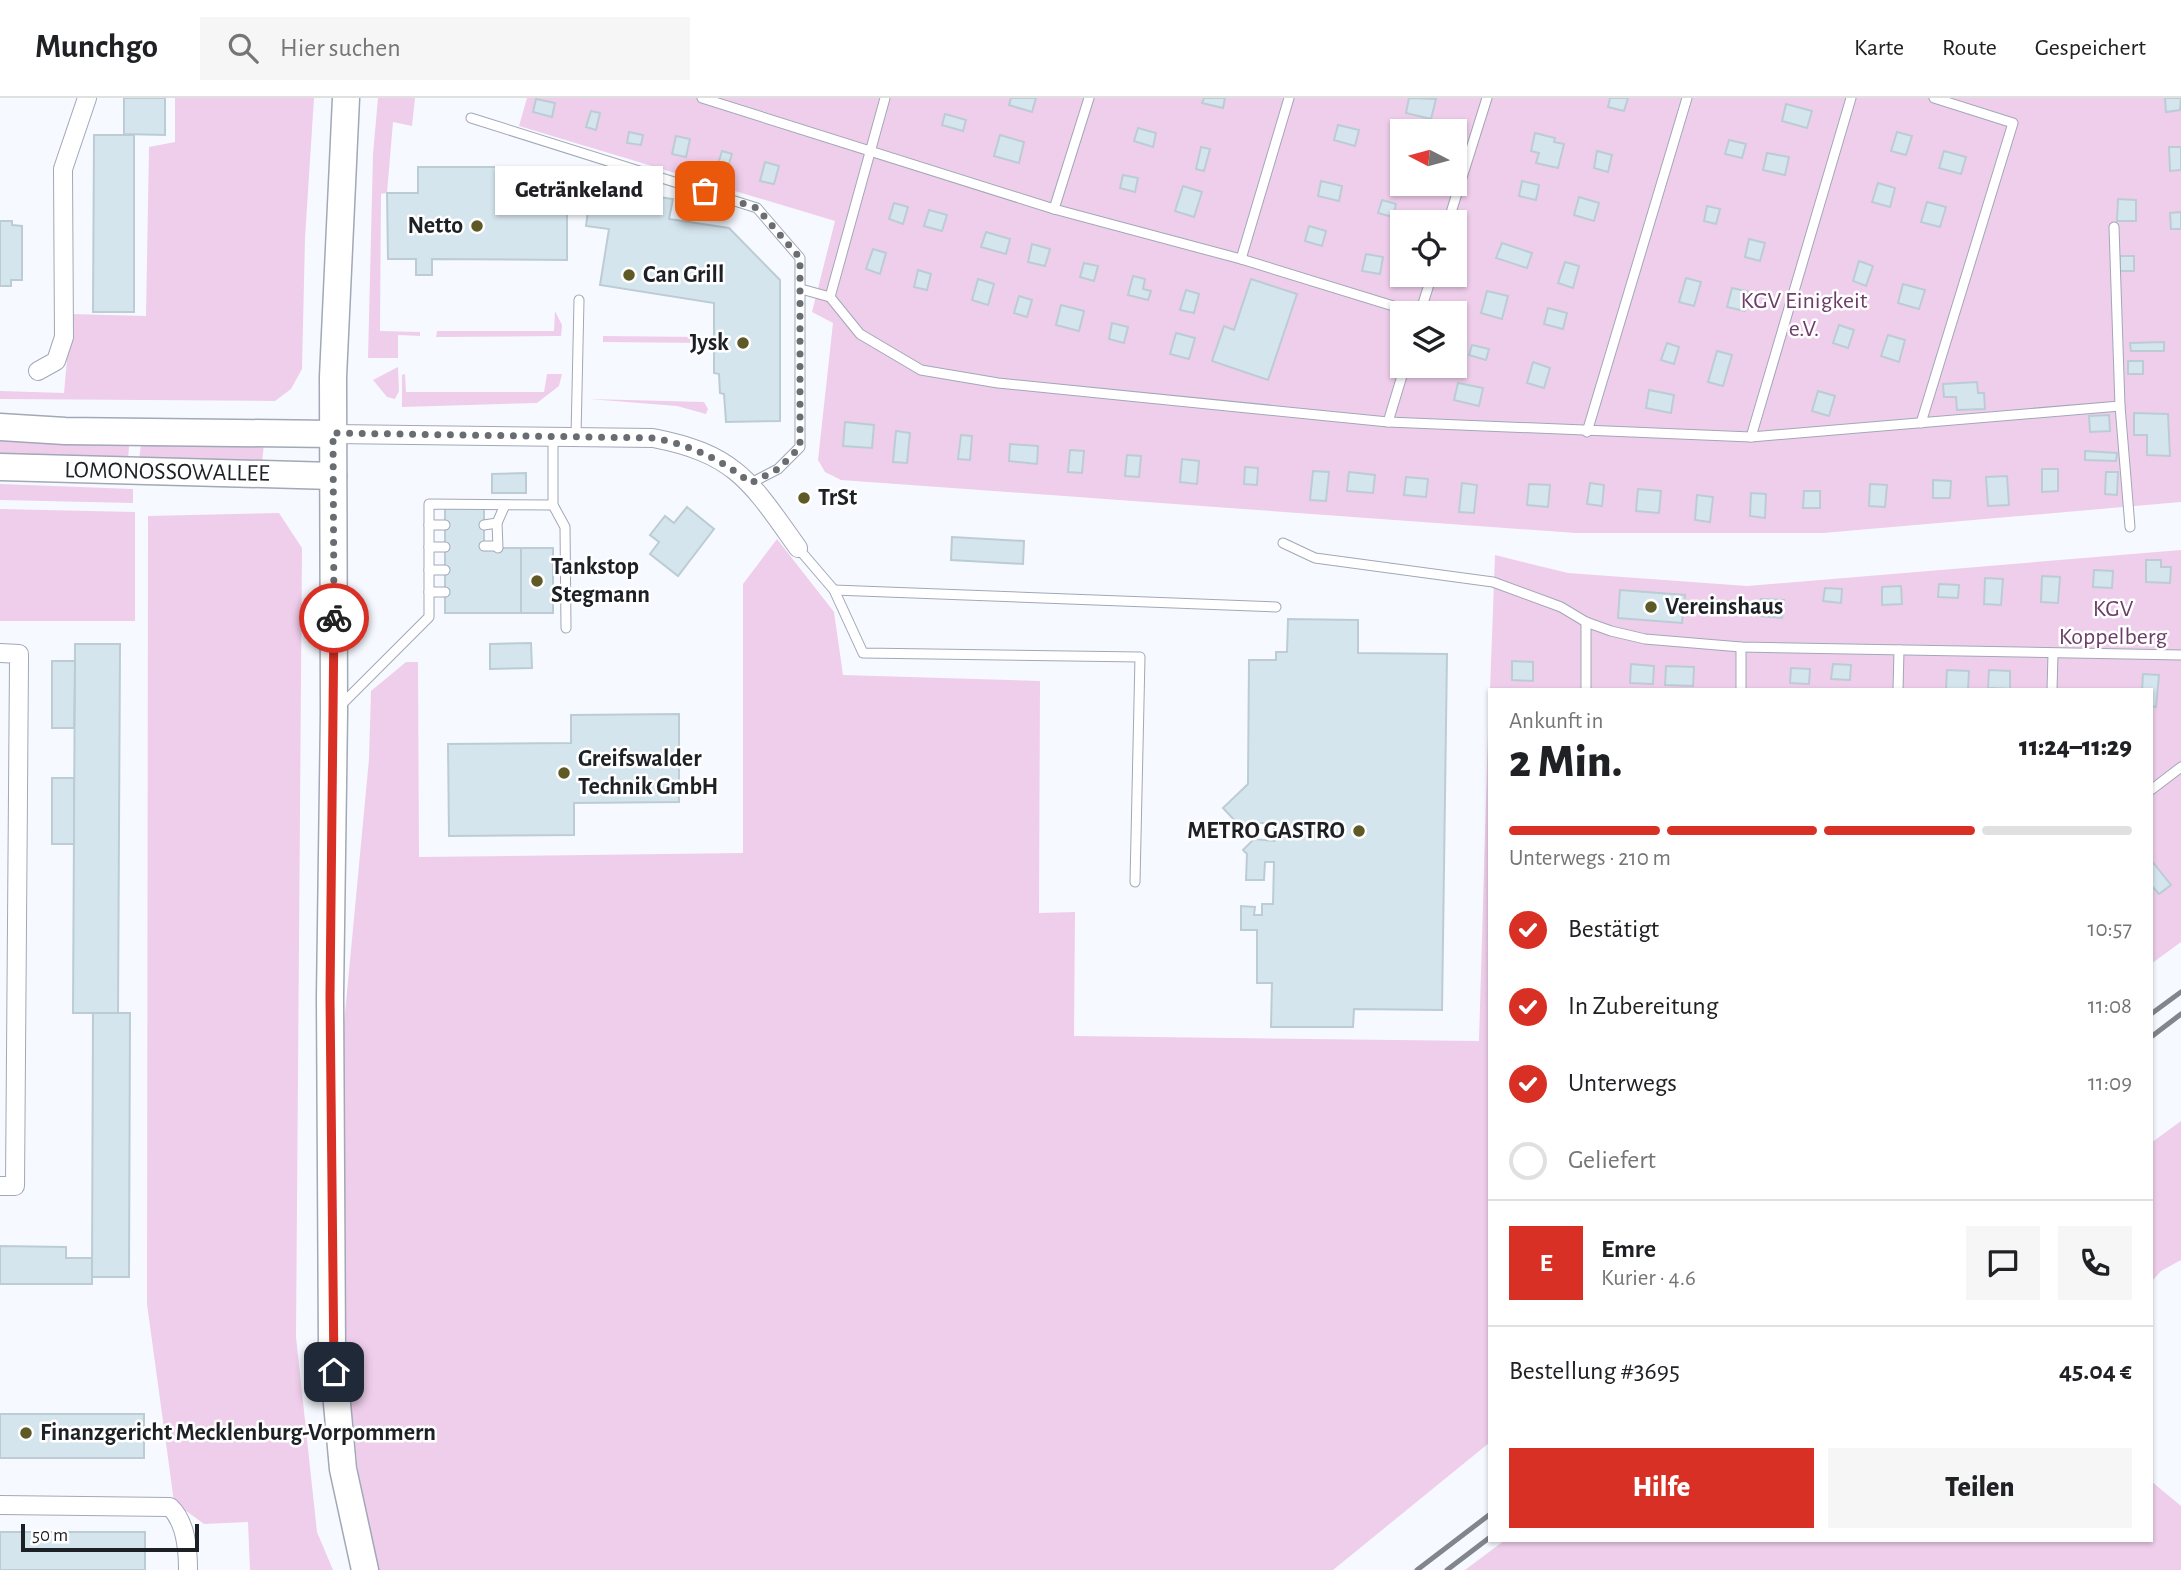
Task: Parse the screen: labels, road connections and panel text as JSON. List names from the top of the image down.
{
  "streets": {
    "main road": ["LOMONOSSOWALLEE"]
  },
  "parks": ["KGV Einigkeit e.V.", "KGV Koppelberg"],
  "places": [
    "Getränkeland",
    "Netto",
    "Can Grill",
    "Jysk",
    "TrSt",
    "Tankstop Stegmann",
    "Vereinshaus",
    "Greifswalder Technik GmbH",
    "METRO GASTRO",
    "Finanzgericht Mecklenburg-Vorpommern"
  ],
  "scale_bar": "50 m",
  "north": "left",
  "page": {
    "header": "Munchgo",
    "search": "Hier suchen",
    "nav": ["Karte", "Route", "Gespeichert"],
    "bubble": "Getränkeland",
    "heading": ["2 Min.", "Ankunft in", "11:24–11:29"],
    "panel": [
      "Emre",
      "Kurier · 4.6",
      "Bestellung #3695",
      "45.04 €"
    ],
    "bar": "Unterwegs · 210 m",
    "list": [
      ["Bestätigt", "10:57"],
      ["In Zubereitung", "11:08"],
      ["Unterwegs", "11:09"],
      "Geliefert"
    ],
    "round": "E",
    "buttons": ["Hilfe", "Teilen"],
    "scale": "50 m"
  }
}
